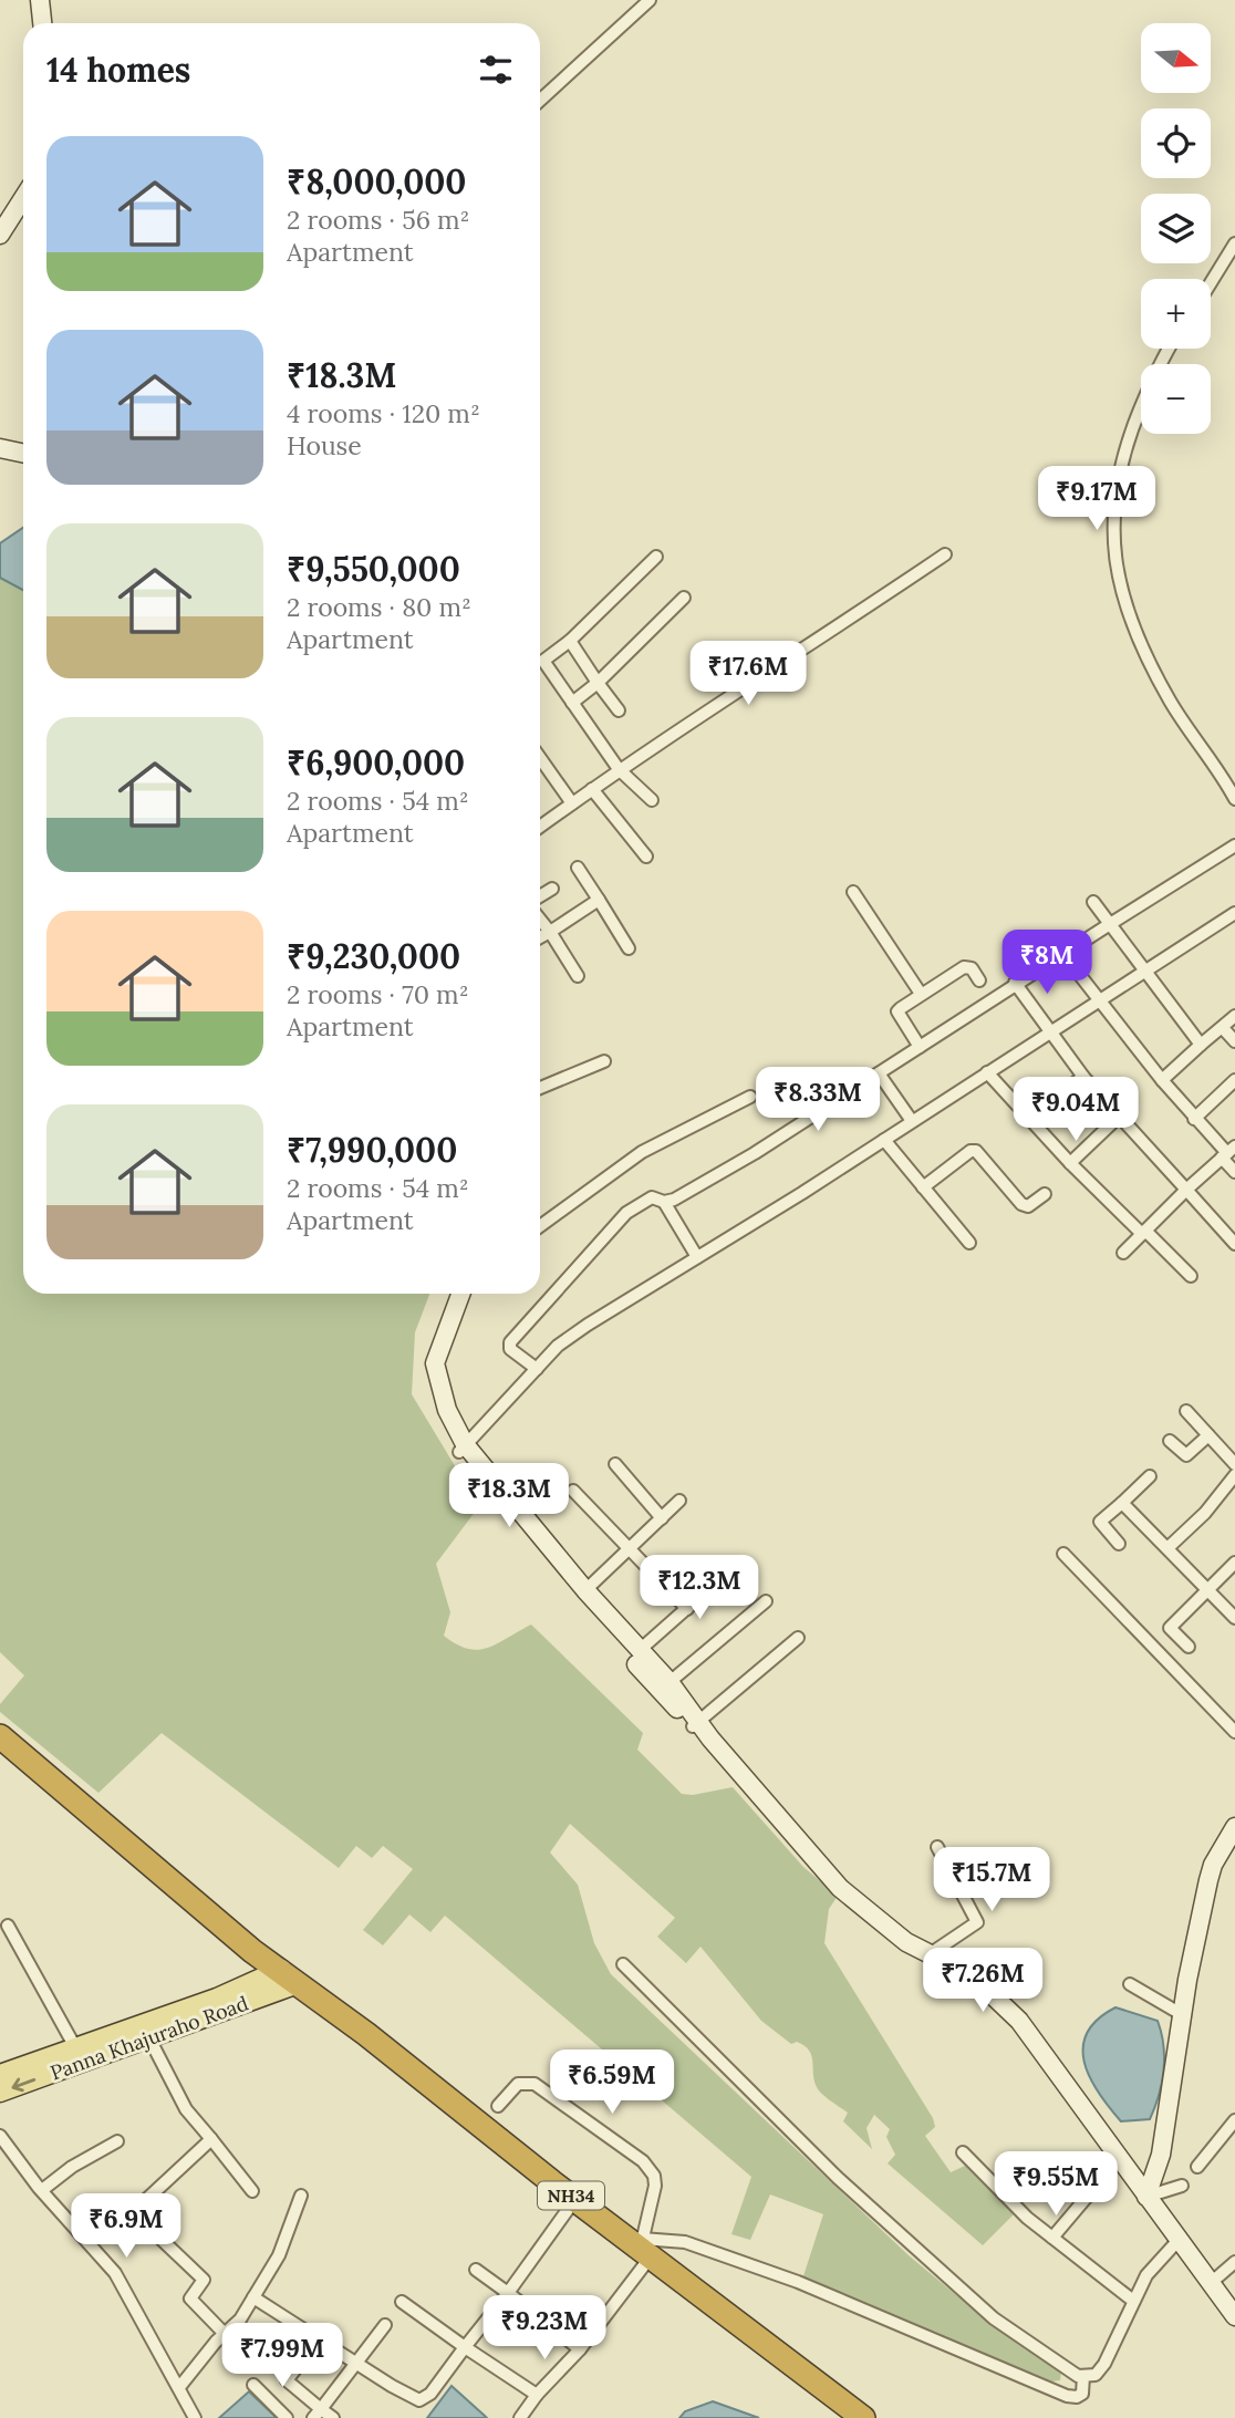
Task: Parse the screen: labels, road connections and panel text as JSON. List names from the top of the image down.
{
  "streets": {
    "highway": ["NH34"],
    "main road": ["Panna Khajuraho Road"]
  },
  "crossings": [
    ["Panna Khajuraho Road", "NH34"]
  ],
  "north": "right",
  "page": {
    "map_buttons": ["+", "−"],
    "heading": "14 homes",
    "list": [
      {
        "name": "₹8,000,000",
        "note": "2 rooms · 56 m² · Apartment"
      },
      {
        "name": "₹18.3M",
        "note": "4 rooms · 120 m² · House"
      },
      {
        "name": "₹9,550,000",
        "note": "2 rooms · 80 m² · Apartment"
      },
      {
        "name": "₹6,900,000",
        "note": "2 rooms · 54 m² · Apartment"
      },
      {
        "name": "₹9,230,000",
        "note": "2 rooms · 70 m² · Apartment"
      },
      {
        "name": "₹7,990,000",
        "note": "2 rooms · 54 m² · Apartment"
      }
    ],
    "price": [
      "₹9.17M",
      "₹17.6M",
      "₹8M",
      "₹8.33M",
      "₹9.04M",
      "₹18.3M",
      "₹12.3M",
      "₹15.7M",
      "₹7.26M",
      "₹6.59M",
      "₹9.55M",
      "₹6.9M",
      "₹9.23M",
      "₹7.99M"
    ]
  }
}
